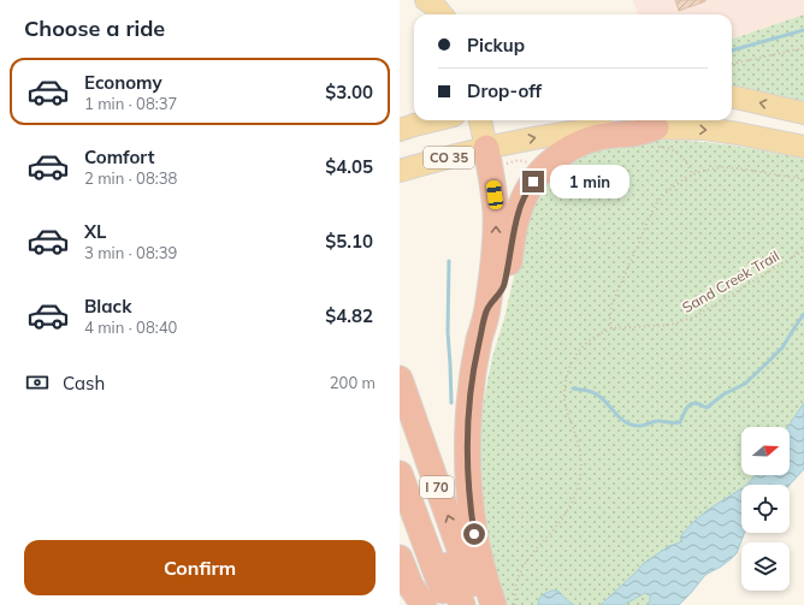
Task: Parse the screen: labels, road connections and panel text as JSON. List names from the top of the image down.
{
  "streets": {
    "highway": ["I 70"],
    "main road": ["CO 35"],
    "path": ["Sand Creek Trail"]
  },
  "north": "right",
  "page": {
    "heading": "Choose a ride",
    "banner": ["Pickup", "Drop-off"],
    "list": [
      {
        "name": "Economy",
        "note": "1 min · 08:37",
        "value": "$3.00"
      },
      {
        "name": "Comfort",
        "note": "2 min · 08:38",
        "value": "$4.05"
      },
      {
        "name": "XL",
        "note": "3 min · 08:39",
        "value": "$5.10"
      },
      {
        "name": "Black",
        "note": "4 min · 08:40",
        "value": "$4.82"
      }
    ],
    "bubble": "1 min",
    "pay": ["Cash", "200 m"],
    "buttons": "Confirm"
  }
}
